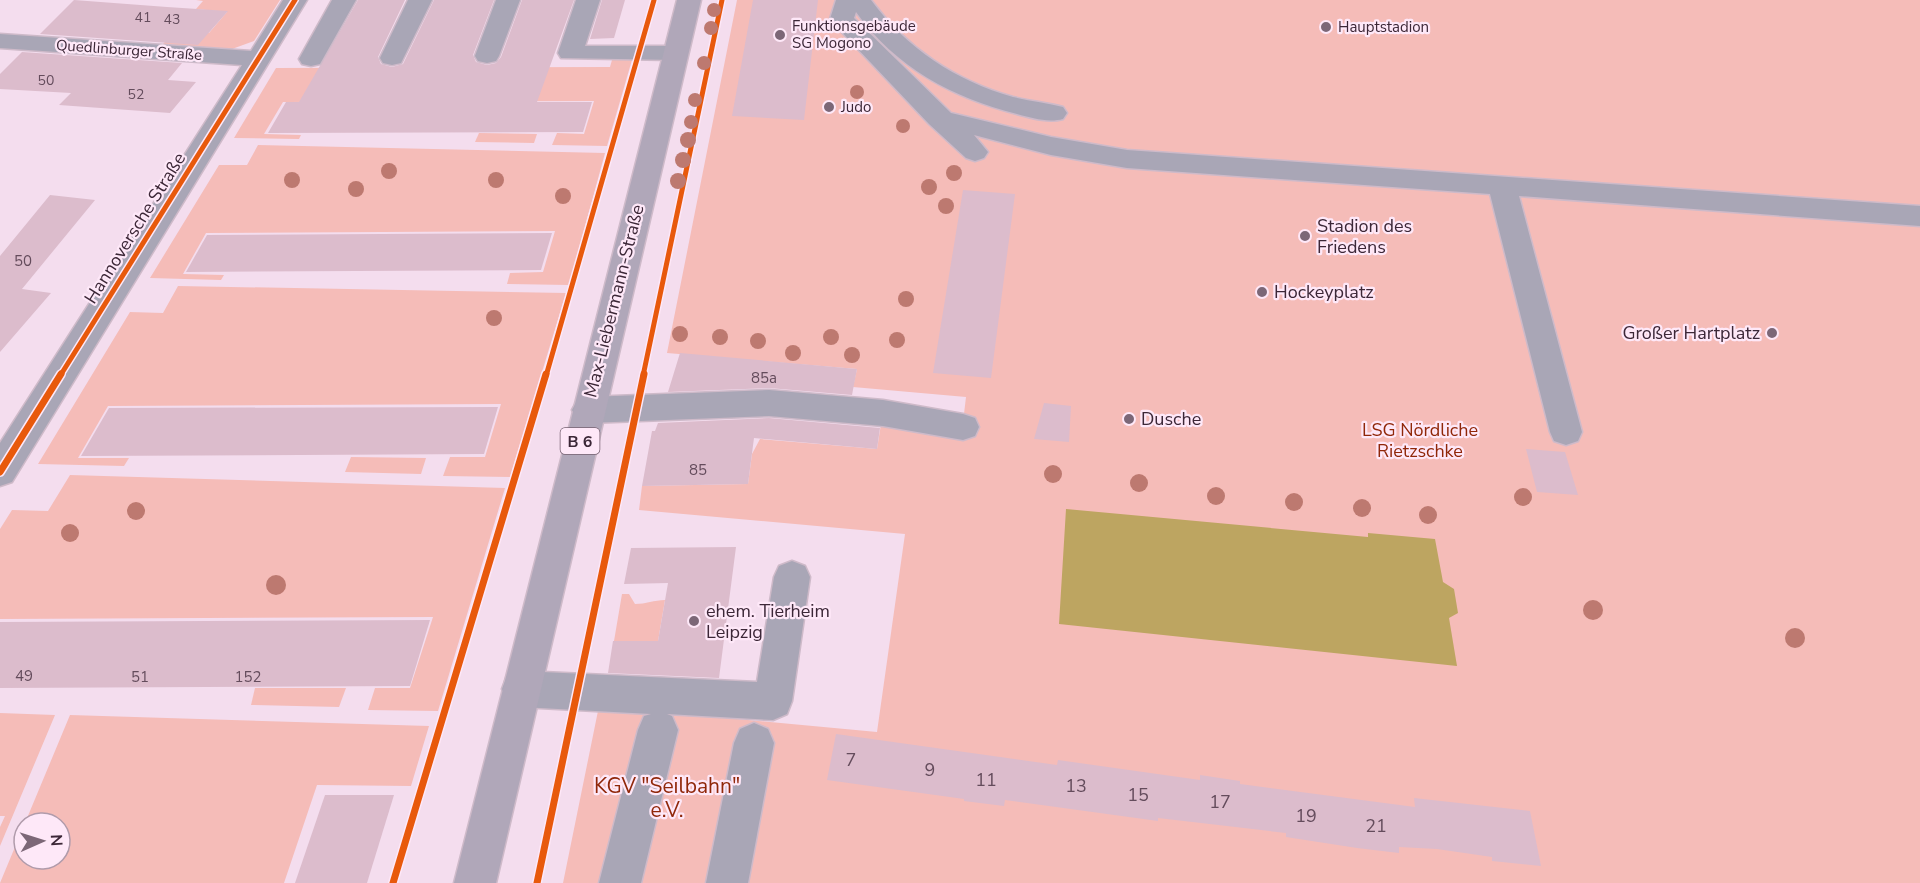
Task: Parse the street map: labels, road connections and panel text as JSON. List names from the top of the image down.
{
  "streets": {
    "main road": ["Max-Liebermann-Straße", "B 6"],
    "street": ["Quedlinburger Straße", "Hannoversche Straße"]
  },
  "crossings": [
    ["Quedlinburger Straße", "Hannoversche Straße"]
  ],
  "parks": ["LSG Nördliche Rietzschke", "KGV \"Seilbahn\" e.V."],
  "places": [
    "Hauptstadion",
    "Funktionsgebäude SG Mogono",
    "Judo",
    "Stadion des Friedens",
    "Hockeyplatz",
    "Großer Hartplatz",
    "Dusche",
    "ehem. Tierheim Leipzig"
  ],
  "house_numbers": [
    "41",
    "43",
    "50",
    "52",
    "50",
    "85a",
    "85",
    "49",
    "51",
    "152",
    "7",
    "9",
    "11",
    "13",
    "15",
    "17",
    "19",
    "21"
  ],
  "north": "right"
}
